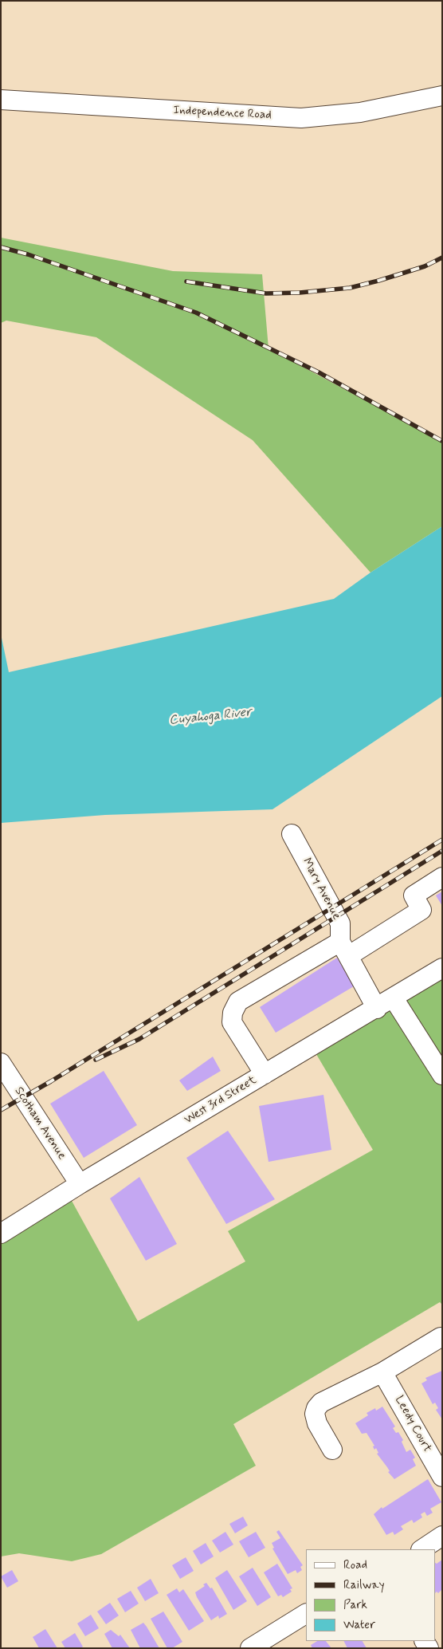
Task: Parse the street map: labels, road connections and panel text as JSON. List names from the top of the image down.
{
  "streets": {
    "street": [
      "Independence Road",
      "Mary Avenue",
      "West 3rd Street",
      "Scotham Avenue",
      "Leedy Court"
    ]
  },
  "crossings": [
    ["Mary Avenue", "West 3rd Street"],
    ["West 3rd Street", "Scotham Avenue"]
  ],
  "water": ["Cuyahoga River"],
  "legend": [
    "Road",
    "Railway",
    "Park",
    "Water"
  ]
}
